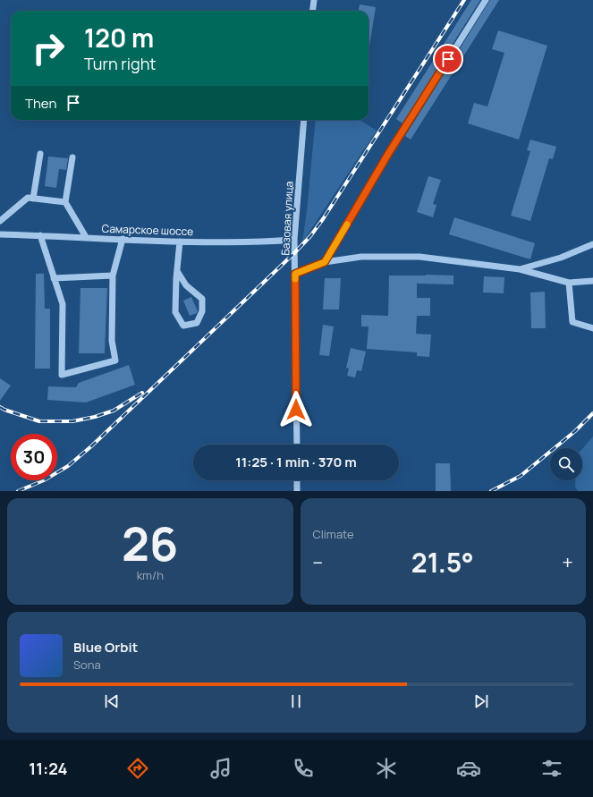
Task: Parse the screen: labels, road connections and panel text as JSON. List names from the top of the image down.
{
  "streets": {
    "street": ["Базовая улица", "Самарское шоссе"]
  },
  "crossings": [
    ["Базовая улица", "Самарское шоссе"]
  ],
  "page": {
    "turn": ["120 m", "Turn right"],
    "then": "Then",
    "limit": "30",
    "trip": "11:25 · 1 min · 370 m",
    "tile": [
      ["26", "km/h"],
      "Climate"
    ],
    "heat": ["−", "21.5°", "+"],
    "song": ["Blue Orbit", "Sona"],
    "tabs": "11:24"
  }
}
